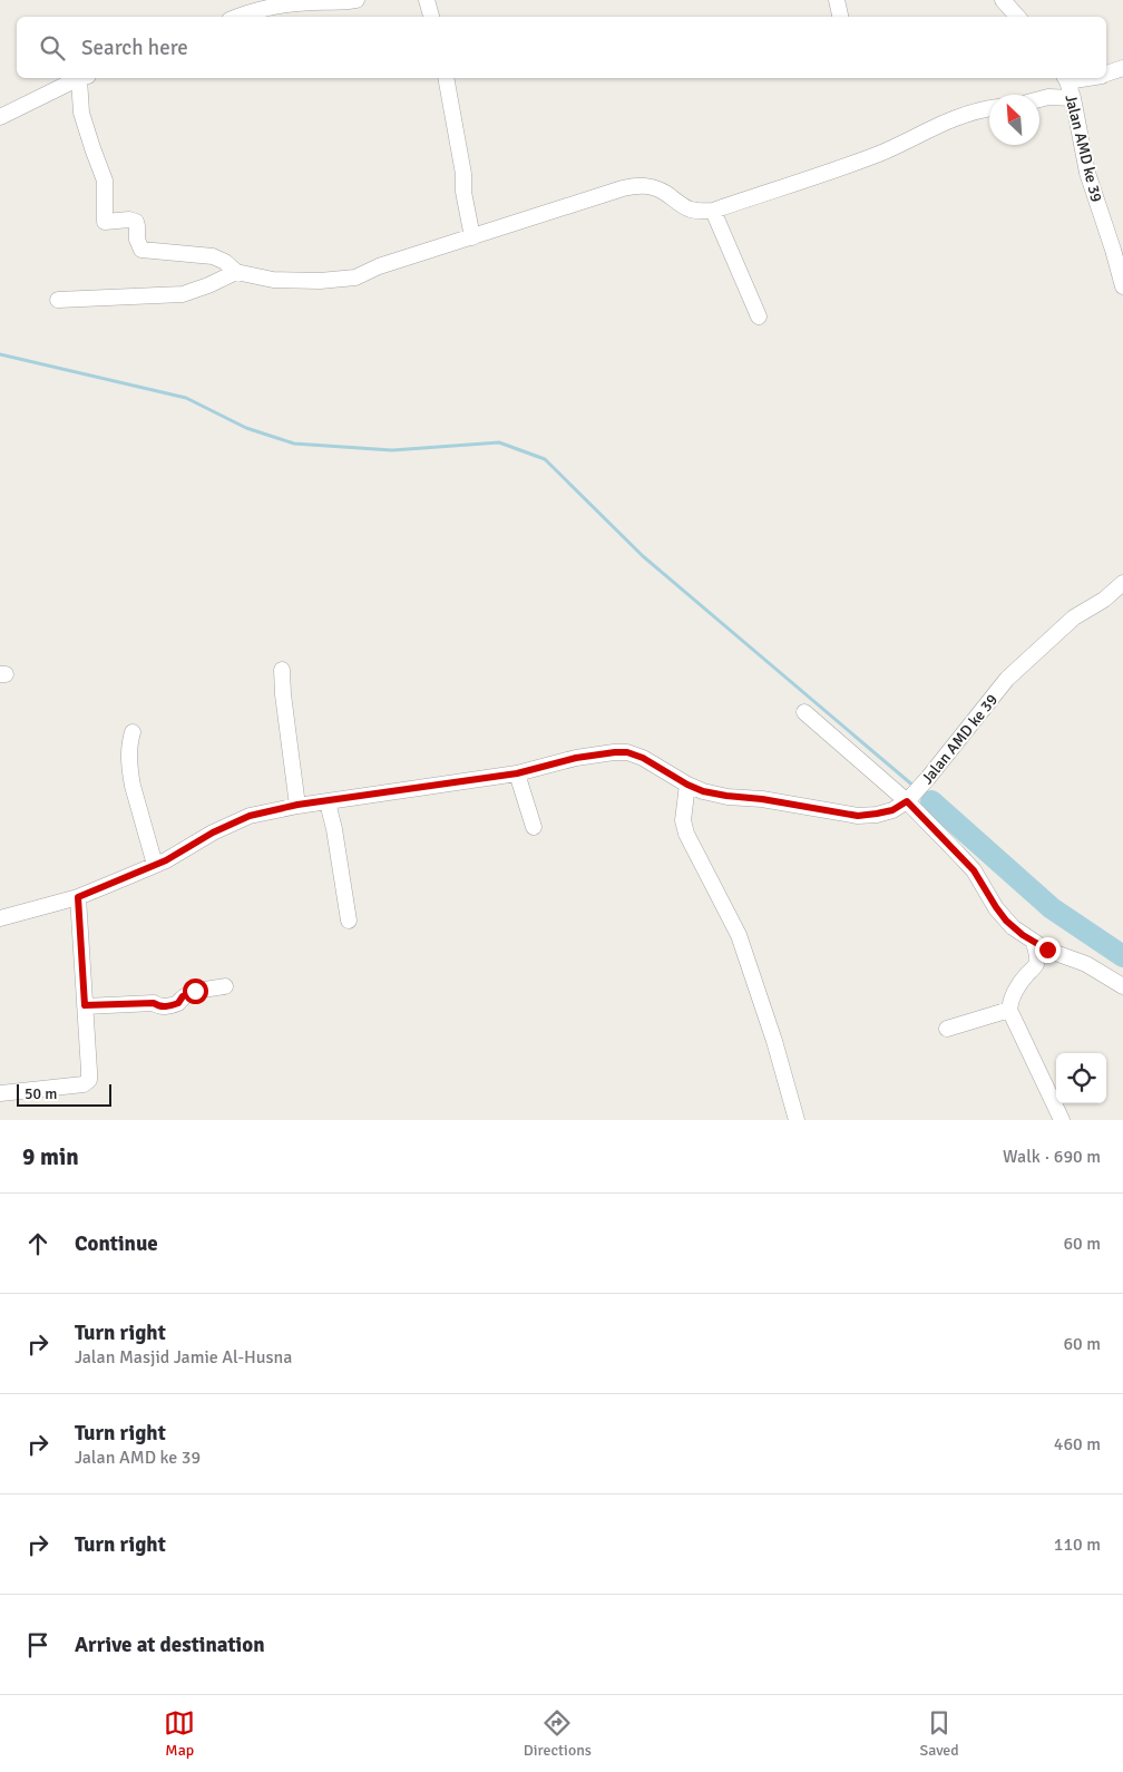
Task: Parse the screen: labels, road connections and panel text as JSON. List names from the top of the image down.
{
  "streets": {
    "street": ["Jalan AMD ke 39"]
  },
  "scale_bar": "50 m",
  "north": "top left",
  "page": {
    "search": "Search here",
    "scale": "50 m",
    "heading": ["9 min", "Walk · 690 m"],
    "list": [
      ["Continue", "60 m"],
      ["Turn right", "Jalan Masjid Jamie Al-Husna", "60 m"],
      ["Turn right", "Jalan AMD ke 39", "460 m"],
      ["Turn right", "110 m"],
      "Arrive at destination"
    ],
    "nav": ["Map", "Directions", "Saved"]
  }
}
